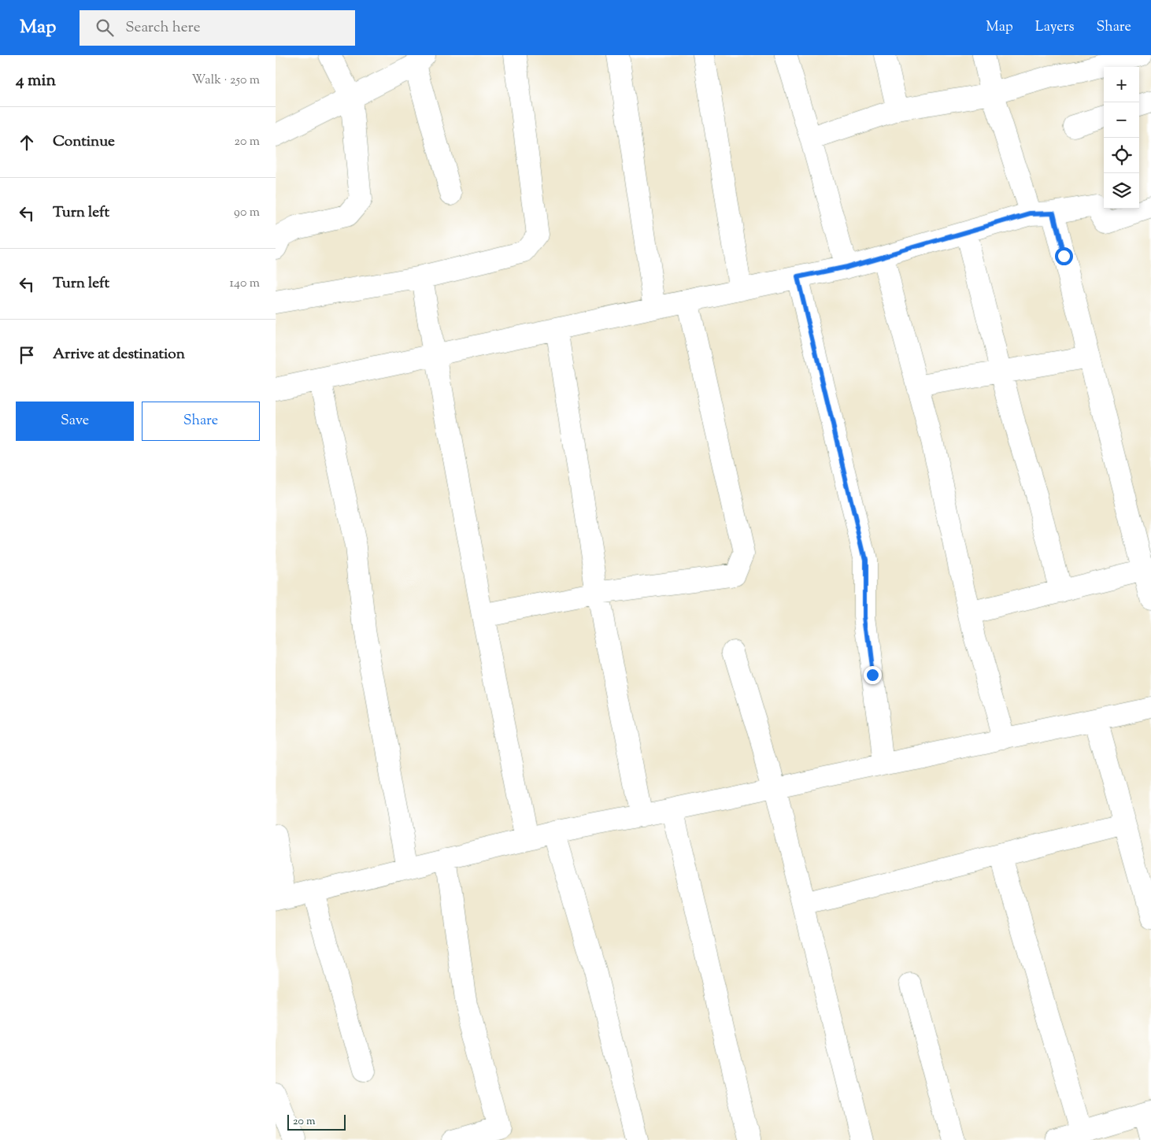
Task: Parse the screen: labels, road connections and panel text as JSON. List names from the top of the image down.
{
  "scale_bar": "20 m",
  "page": {
    "header": "Map",
    "search": "Search here",
    "nav": ["Map", "Layers", "Share"],
    "heading": ["4 min", "Walk · 250 m"],
    "map_buttons": ["+", "−"],
    "list": [
      ["Continue", "20 m"],
      ["Turn left", "90 m"],
      ["Turn left", "140 m"],
      "Arrive at destination"
    ],
    "buttons": ["Save", "Share"],
    "scale": "20 m"
  }
}
